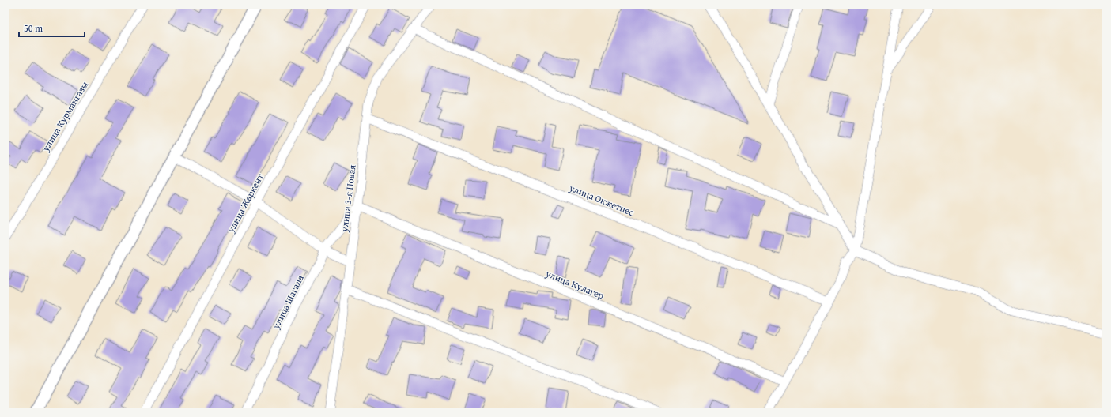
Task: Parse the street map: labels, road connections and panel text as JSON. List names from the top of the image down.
{
  "streets": {
    "street": [
      "улица Курмангазы",
      "улица 3-я Новая",
      "улица Окжетпес",
      "улица Жаркент",
      "улица Кулагер",
      "улица Шагала"
    ]
  },
  "crossings": [
    ["улица 3-я Новая", "улица Окжетпес"],
    ["улица 3-я Новая", "улица Кулагер"],
    ["улица 3-я Новая", "улица Шагала"],
    ["улица Кулагер", "улица Шагала"]
  ],
  "scale_bar": "50 m"
}
